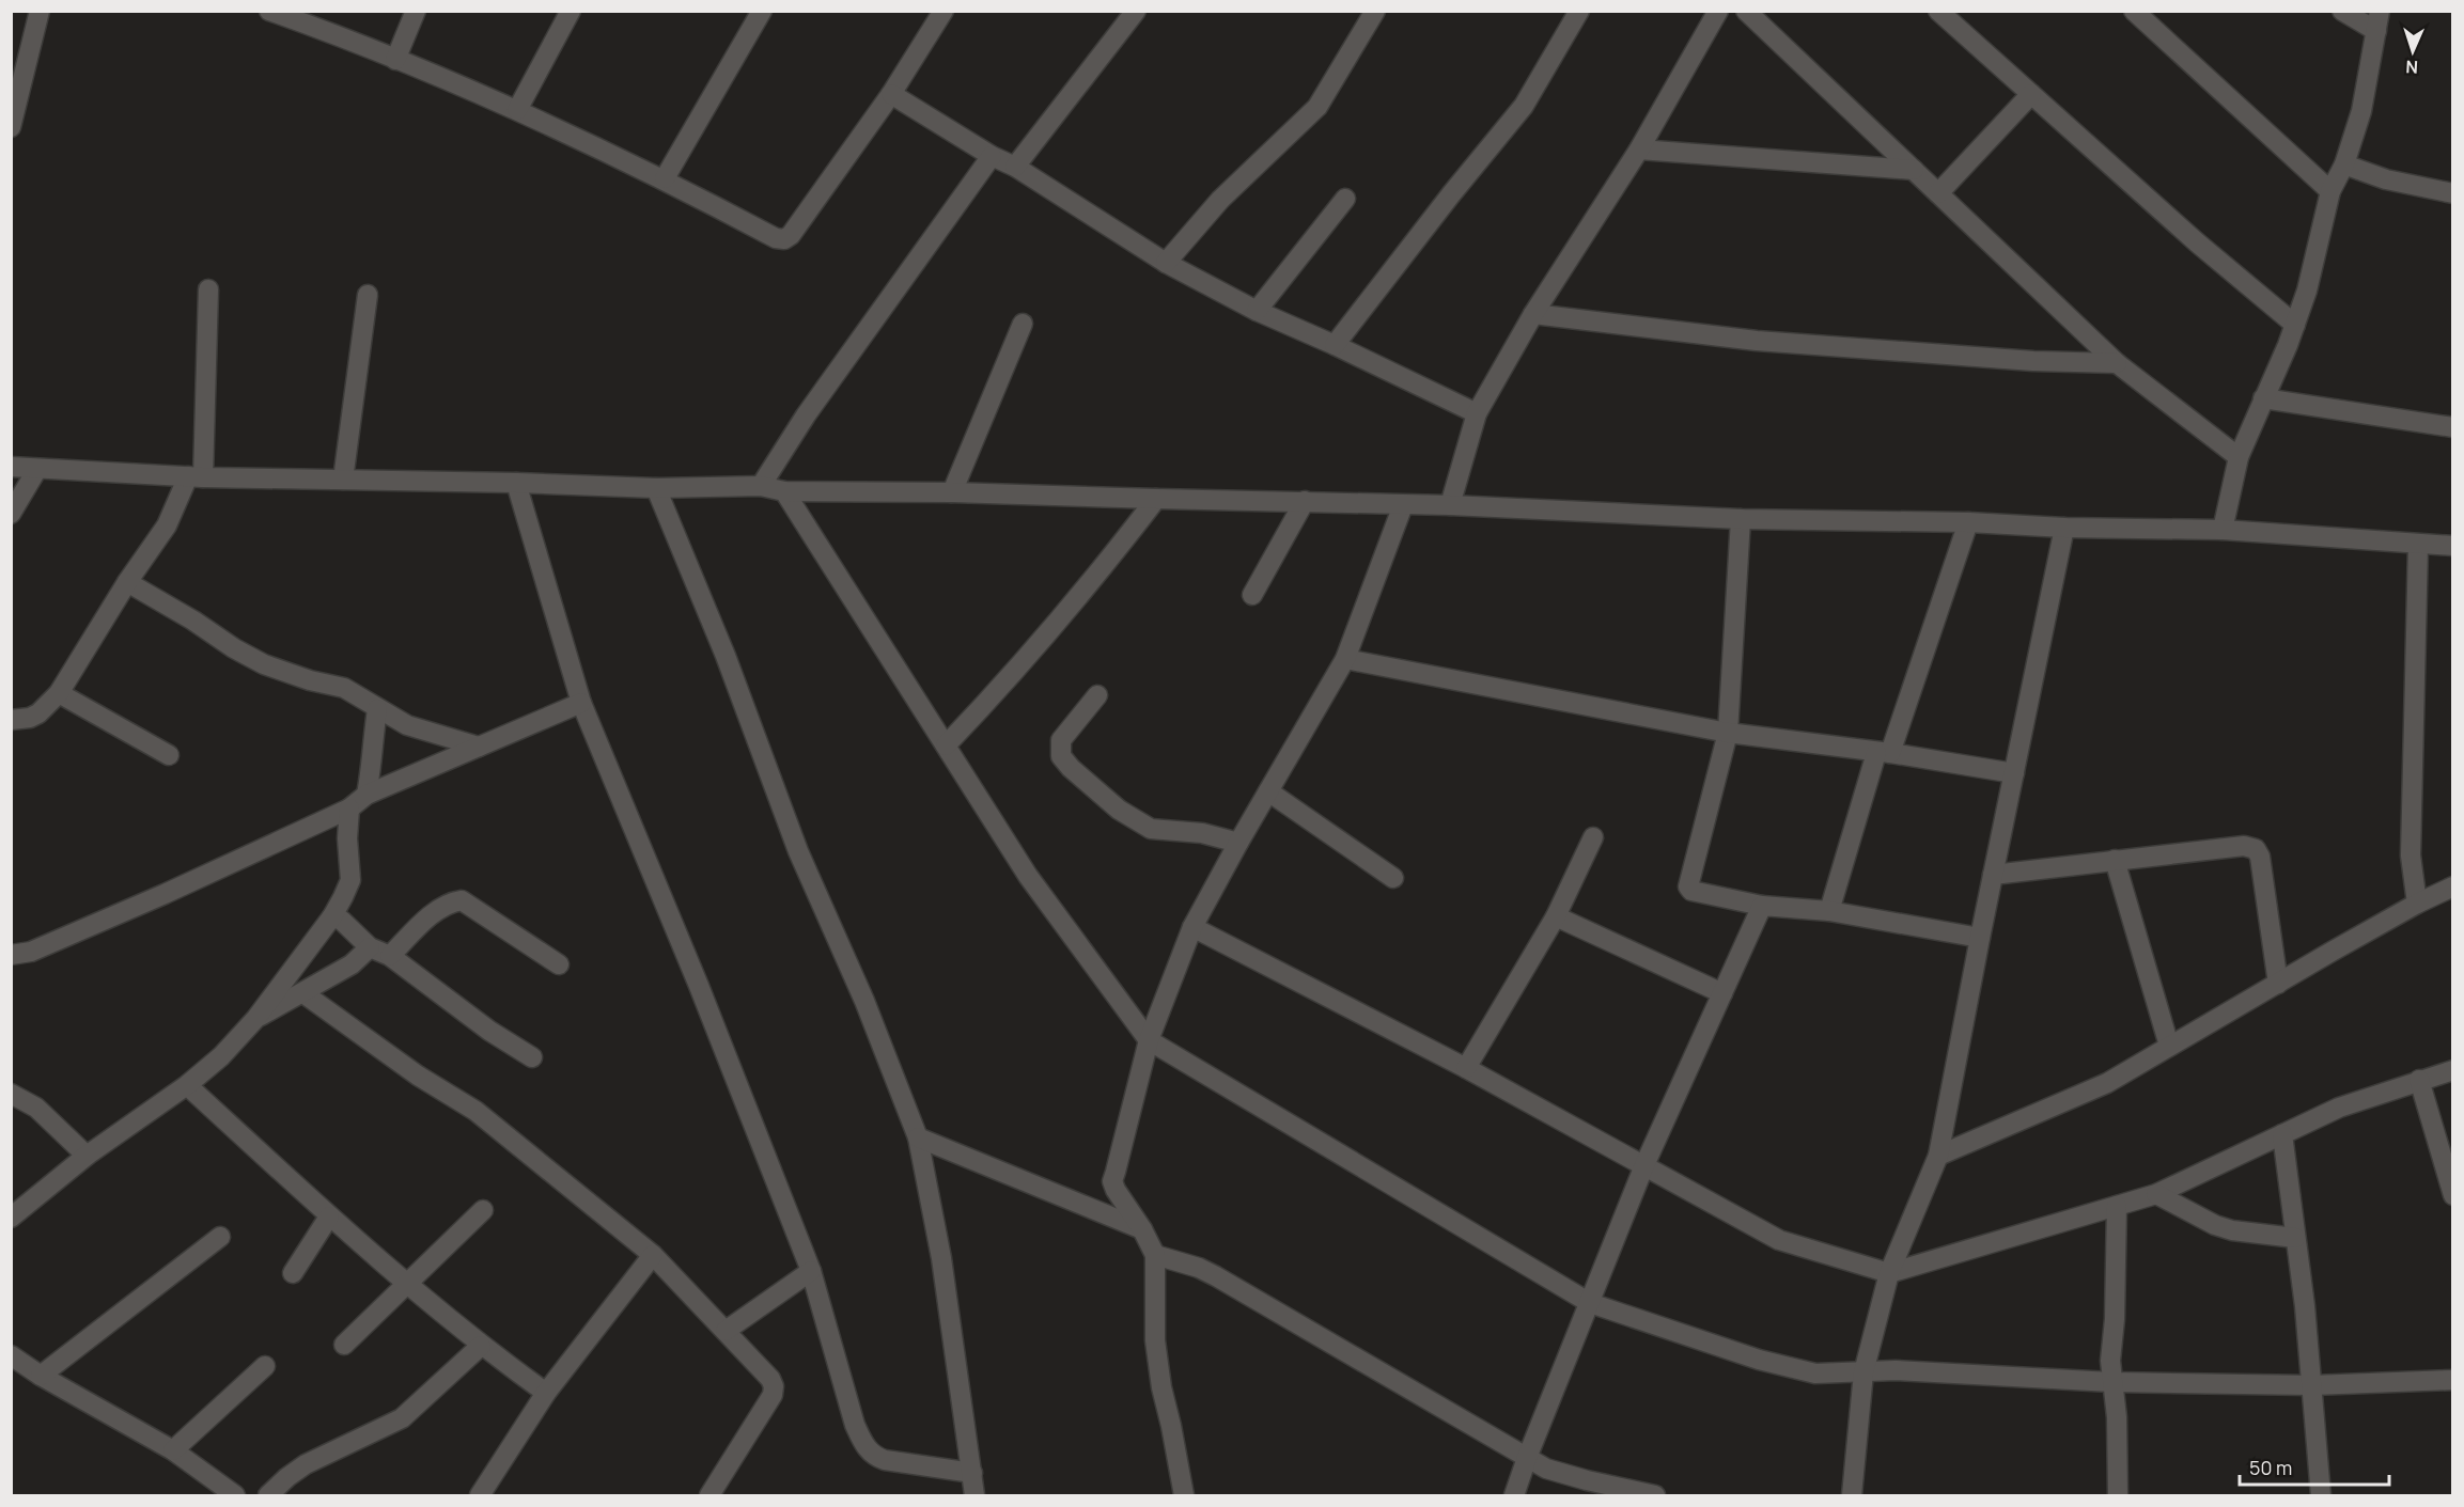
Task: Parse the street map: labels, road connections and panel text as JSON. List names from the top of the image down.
{
  "scale_bar": "50 m",
  "north": "bottom"
}
